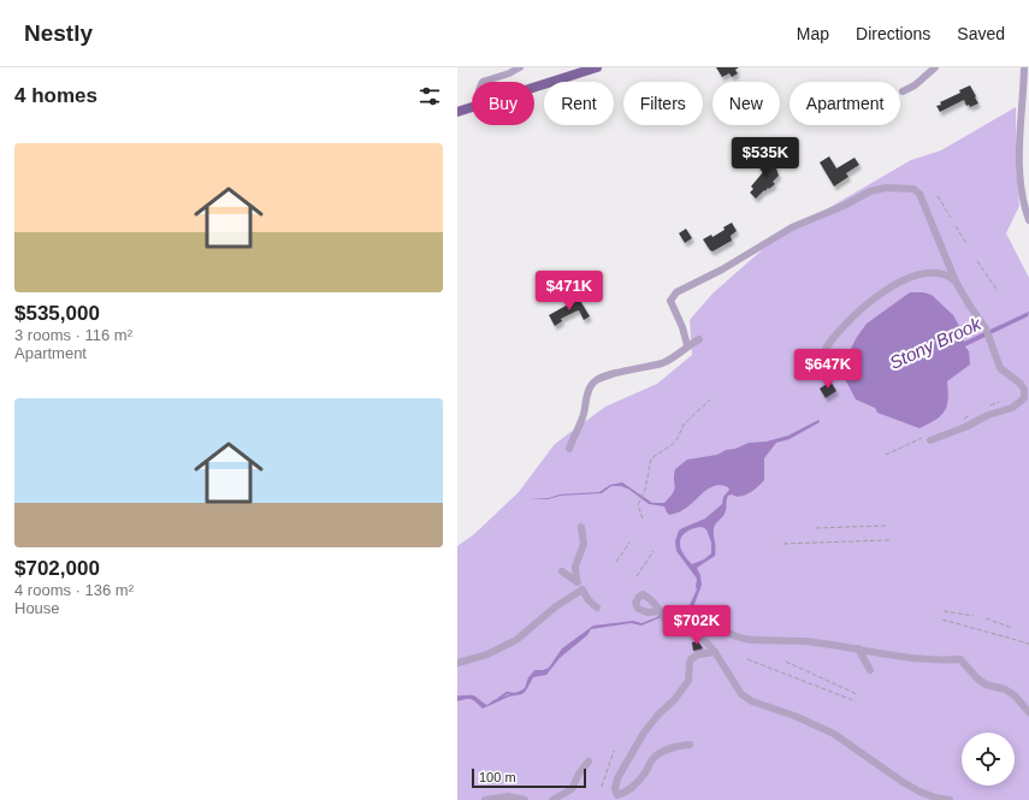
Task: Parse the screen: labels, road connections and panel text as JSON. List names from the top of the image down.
{
  "water": ["Stony Brook"],
  "scale_bar": "100 m",
  "page": {
    "header": "Nestly",
    "nav": ["Map", "Directions", "Saved"],
    "heading": "4 homes",
    "chip": [
      "Buy",
      "Rent",
      "Filters",
      "New",
      "Apartment"
    ],
    "list": [
      {
        "name": "$535,000",
        "note": "3 rooms · 116 m² · Apartment"
      },
      {
        "name": "$702,000",
        "note": "4 rooms · 136 m² · House"
      }
    ],
    "price": [
      "$535K",
      "$471K",
      "$647K",
      "$702K"
    ],
    "scale": "100 m"
  }
}
